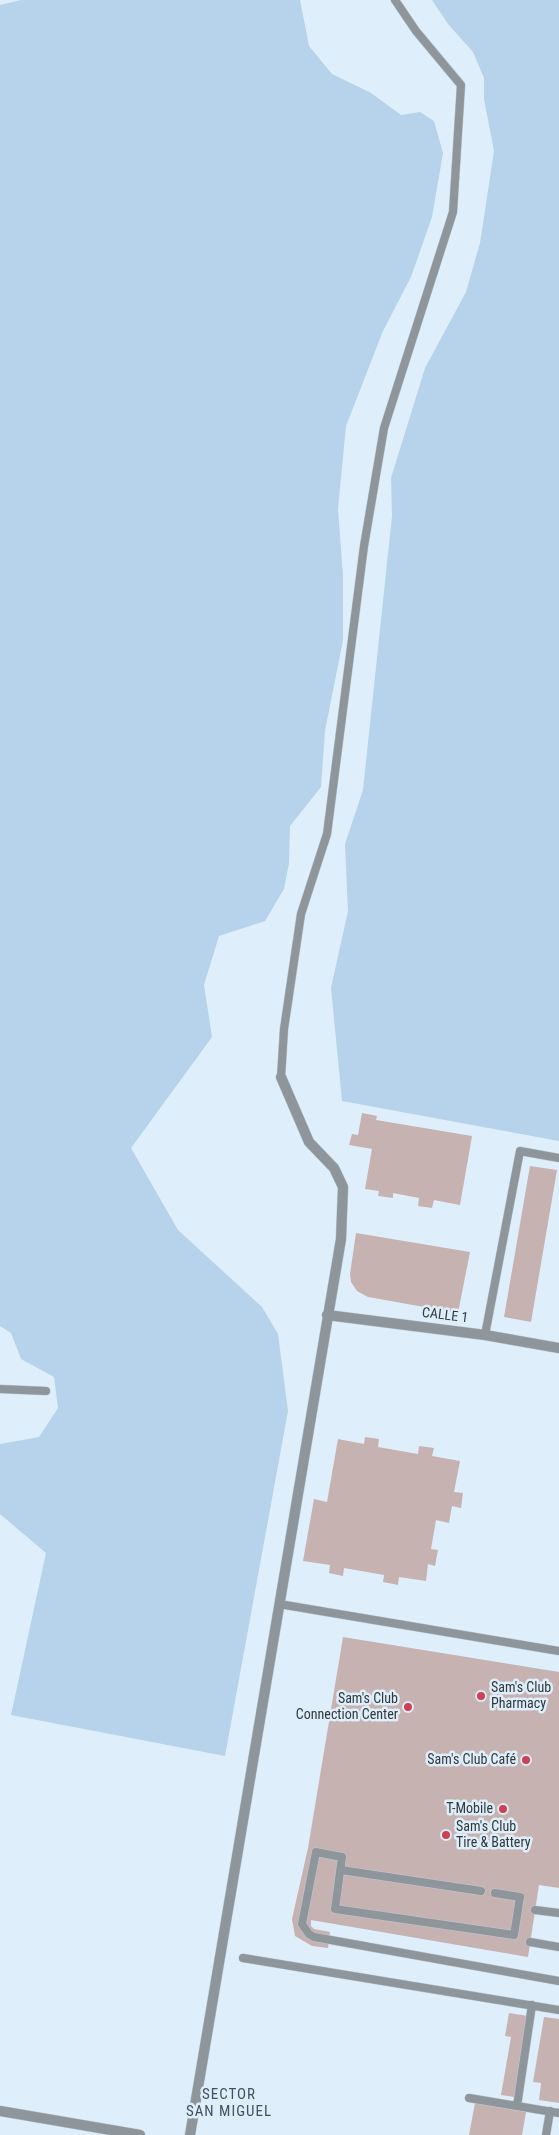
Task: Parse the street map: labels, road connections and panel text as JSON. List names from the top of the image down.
{
  "streets": {
    "street": ["CALLE 1"]
  },
  "districts": ["SECTOR SAN MIGUEL"],
  "places": [
    "Sam's Club Pharmacy",
    "Sam's Club Connection Center",
    "Sam's Club Café",
    "T-Mobile",
    "Sam's Club Tire & Battery"
  ]
}
